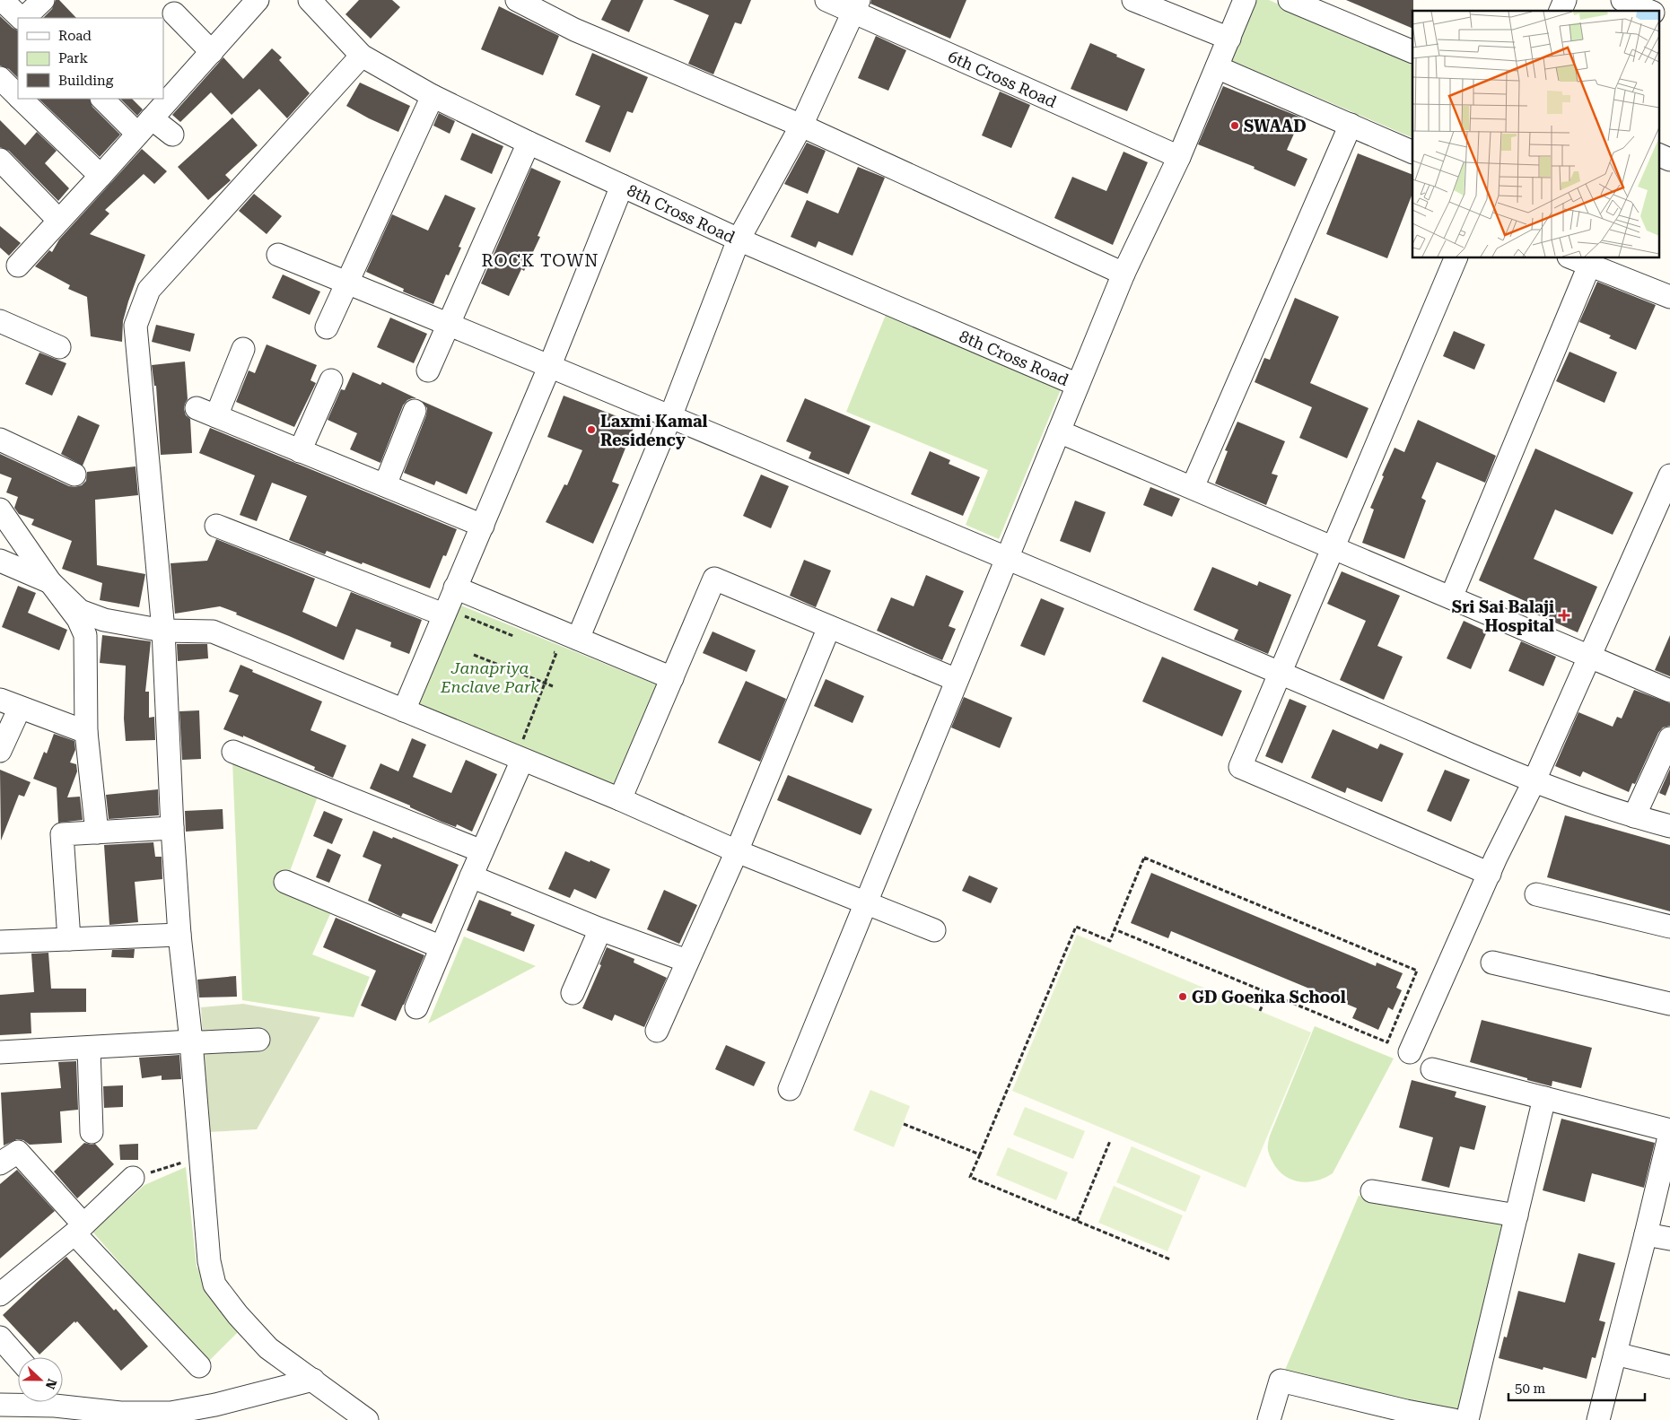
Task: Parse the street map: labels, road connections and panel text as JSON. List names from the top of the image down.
{
  "streets": {
    "street": ["6th Cross Road", "8th Cross Road"]
  },
  "districts": ["ROCK TOWN"],
  "parks": ["Janapriya Enclave Park"],
  "places": {
    "other": ["SWAAD", "Laxmi Kamal Residency", "GD Goenka School"],
    "health": ["Sri Sai Balaji Hospital"]
  },
  "legend": ["Road", "Park", "Building"],
  "scale_bar": "50 m",
  "north": "right"
}
